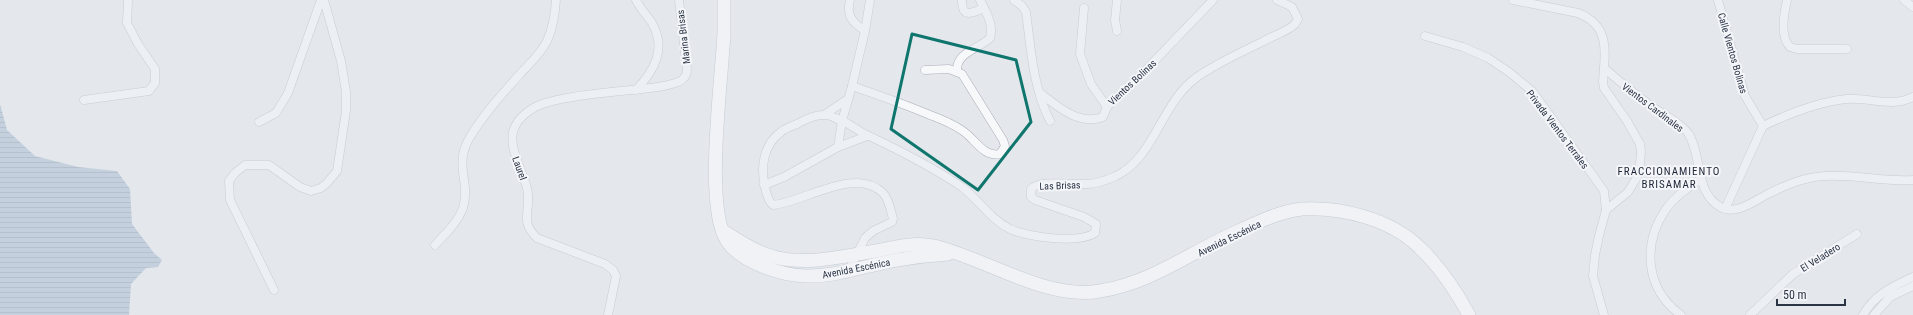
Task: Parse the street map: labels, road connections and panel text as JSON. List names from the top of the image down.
{
  "streets": {
    "main road": ["Avenida Escénica"],
    "street": [
      "Marina Brisas",
      "Calle Vientos Bolinas",
      "Vientos Bolinas",
      "Vientos Cardinales",
      "Privada Vientos Terrales",
      "Laurel",
      "Las Brisas",
      "El Veladero"
    ]
  },
  "crossings": [
    ["Marina Brisas", "Laurel"]
  ],
  "districts": ["FRACCIONAMIENTO BRISAMAR"],
  "scale_bar": "50 m"
}
